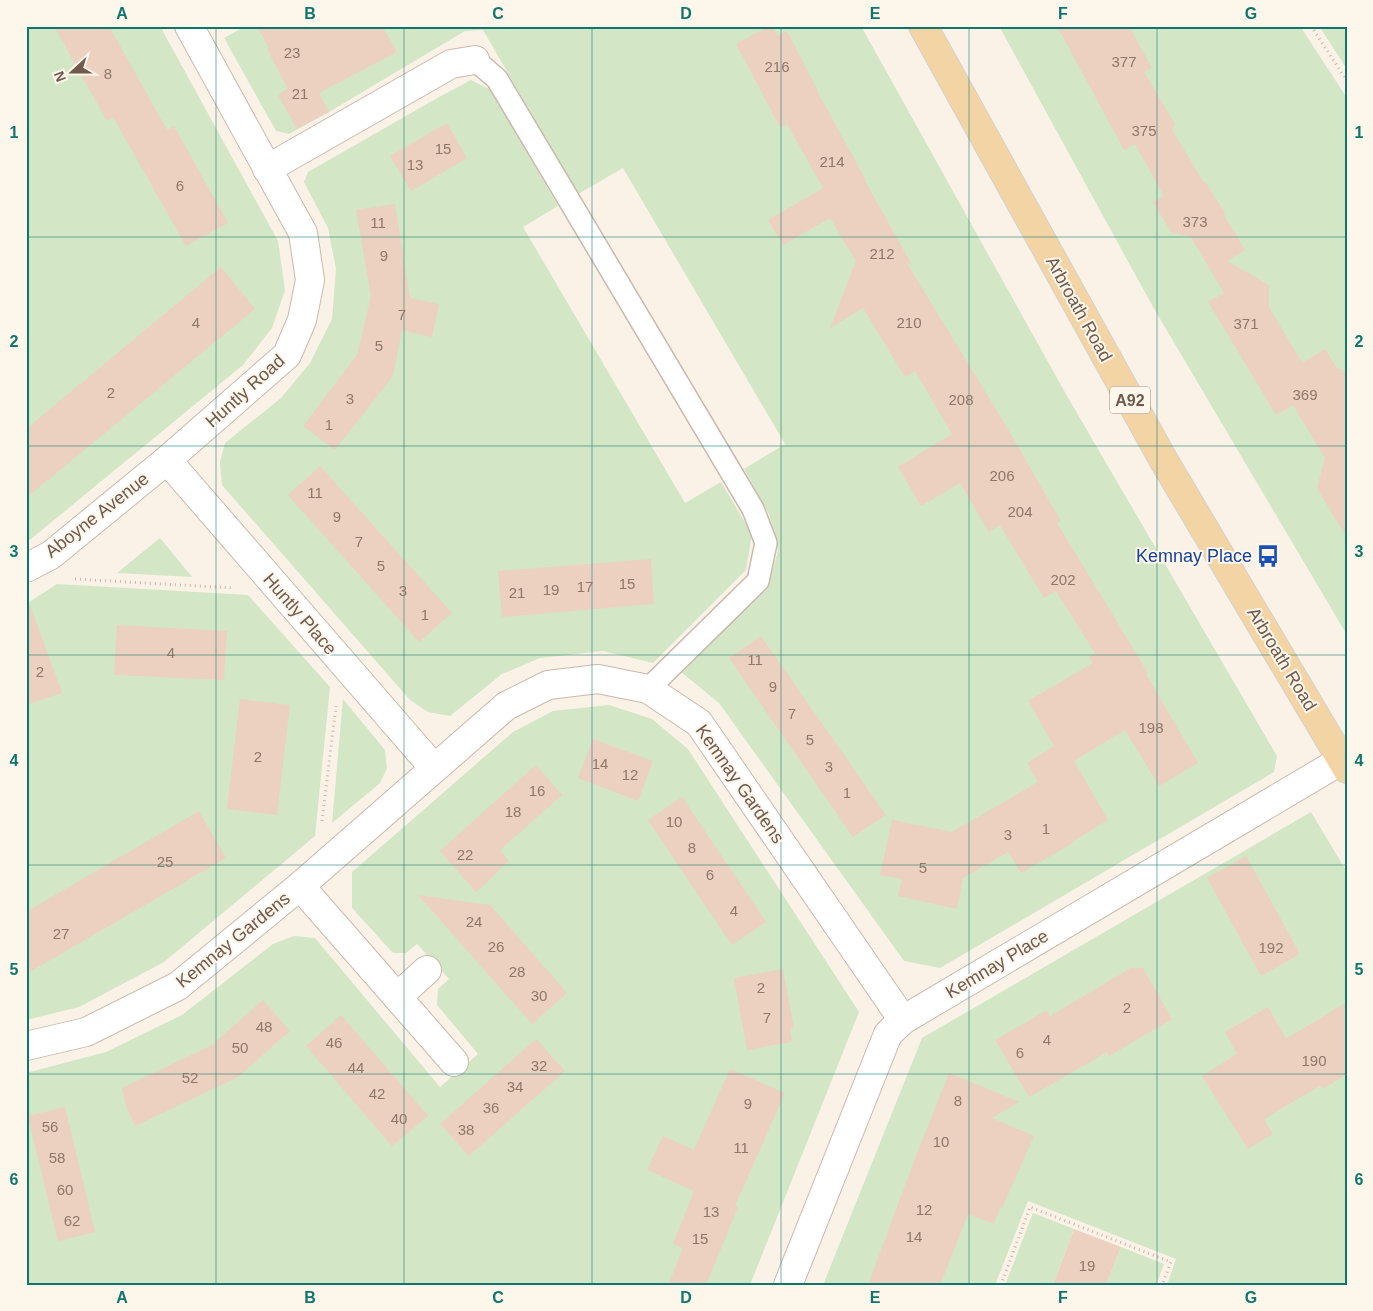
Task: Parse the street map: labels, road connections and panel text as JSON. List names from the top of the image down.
{
  "streets": {
    "main road": ["Arbroath Road", "A92"],
    "street": [
      "Huntly Road",
      "Aboyne Avenue",
      "Huntly Place",
      "Kemnay Gardens",
      "Kemnay Place"
    ]
  },
  "crossings": [
    ["Arbroath Road", "Kemnay Place"],
    ["Huntly Road", "Aboyne Avenue"],
    ["Huntly Road", "Huntly Place"],
    ["Aboyne Avenue", "Huntly Place"],
    ["Huntly Place", "Kemnay Gardens"],
    ["Kemnay Gardens", "Kemnay Place"]
  ],
  "places": {
    "bus stop": ["Kemnay Place"]
  },
  "house_numbers": [
    "23",
    "377",
    "216",
    "8",
    "21",
    "375",
    "15",
    "214",
    "13",
    "6",
    "373",
    "11",
    "212",
    "9",
    "7",
    "4",
    "210",
    "371",
    "5",
    "2",
    "369",
    "3",
    "208",
    "1",
    "206",
    "11",
    "204",
    "9",
    "7",
    "5",
    "202",
    "15",
    "17",
    "19",
    "3",
    "21",
    "1",
    "4",
    "11",
    "2",
    "9",
    "7",
    "198",
    "5",
    "2",
    "14",
    "3",
    "12",
    "16",
    "1",
    "18",
    "10",
    "1",
    "3",
    "8",
    "22",
    "25",
    "5",
    "6",
    "4",
    "24",
    "27",
    "26",
    "192",
    "28",
    "2",
    "30",
    "2",
    "7",
    "48",
    "4",
    "46",
    "50",
    "6",
    "190",
    "32",
    "44",
    "52",
    "34",
    "42",
    "8",
    "9",
    "36",
    "40",
    "56",
    "38",
    "10",
    "11",
    "58",
    "60",
    "12",
    "13",
    "62",
    "14",
    "15",
    "19"
  ],
  "north": "left",
  "grid": {
    "columns": [
      "A",
      "B",
      "C",
      "D",
      "E",
      "F",
      "G"
    ],
    "rows": [
      "1",
      "2",
      "3",
      "4",
      "5",
      "6"
    ]
  }
}
